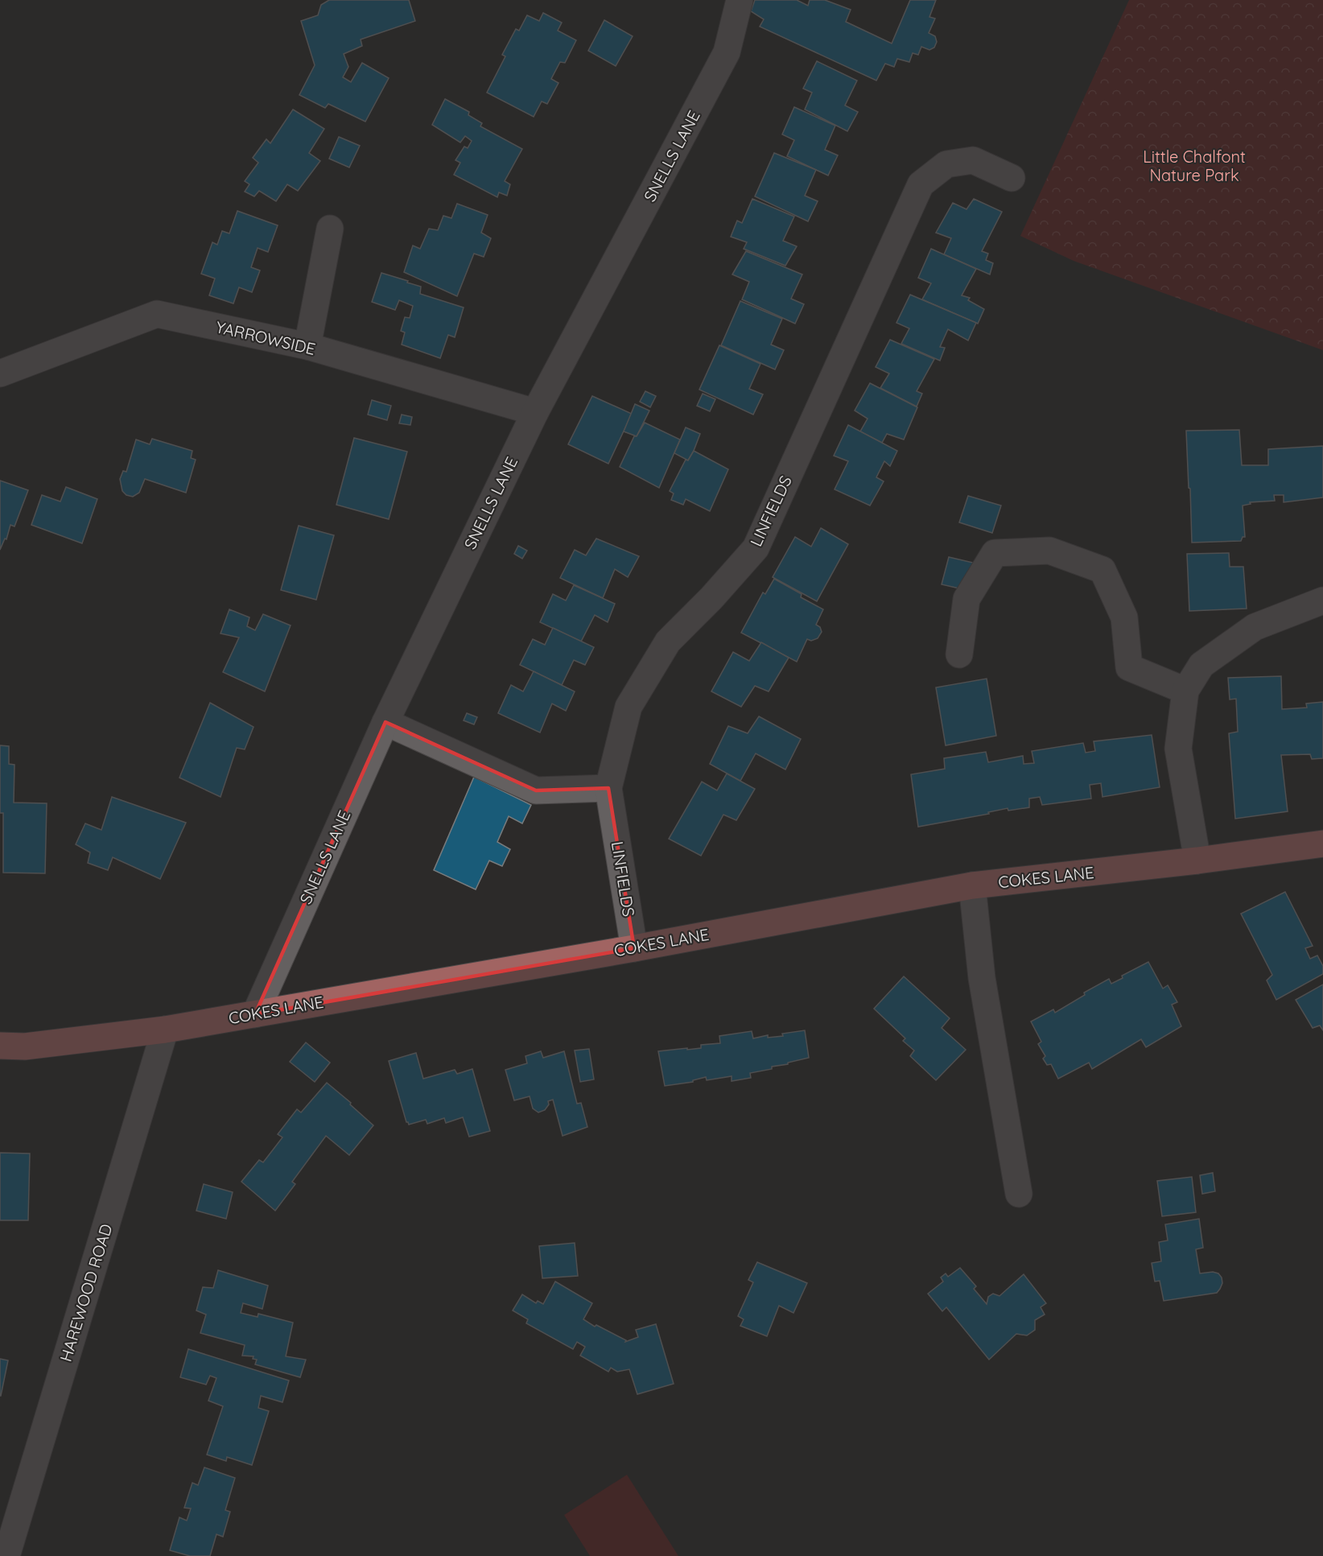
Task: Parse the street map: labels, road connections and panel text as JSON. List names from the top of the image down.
{
  "streets": {
    "main road": ["COKES LANE"],
    "street": [
      "SNELLS LANE",
      "YARROWSIDE",
      "LINFIELDS",
      "HAREWOOD ROAD"
    ]
  },
  "crossings": [
    ["SNELLS LANE", "YARROWSIDE"],
    ["SNELLS LANE", "COKES LANE"],
    ["LINFIELDS", "COKES LANE"],
    ["COKES LANE", "HAREWOOD ROAD"]
  ],
  "parks": ["Little Chalfont Nature Park"]
}
